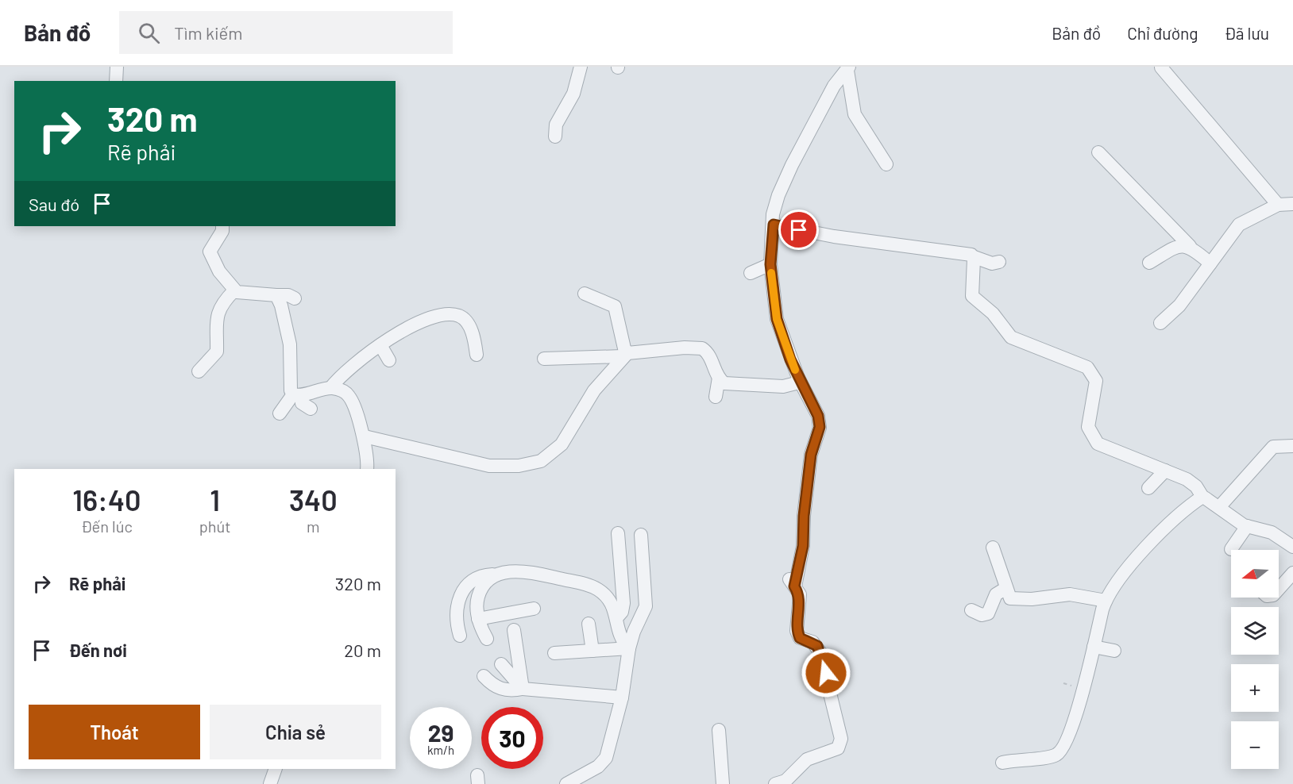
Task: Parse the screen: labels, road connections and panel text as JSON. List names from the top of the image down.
{
  "north": "left",
  "page": {
    "header": "Bản đồ",
    "search": "Tìm kiếm",
    "nav": ["Bản đồ", "Chỉ đường", "Đã lưu"],
    "turn": ["320 m", "Rẽ phải"],
    "then": "Sau đó",
    "eta": [
      "16:40",
      "Đến lúc",
      "1",
      "phút",
      "340",
      "m"
    ],
    "map_buttons": ["+", "−"],
    "list": [
      {
        "name": "Rẽ phải",
        "value": "320 m"
      },
      {
        "name": "Đến nơi",
        "value": "20 m"
      }
    ],
    "buttons": ["Thoát", "Chia sẻ"],
    "speed": "29 km/h",
    "limit": "30"
  }
}
